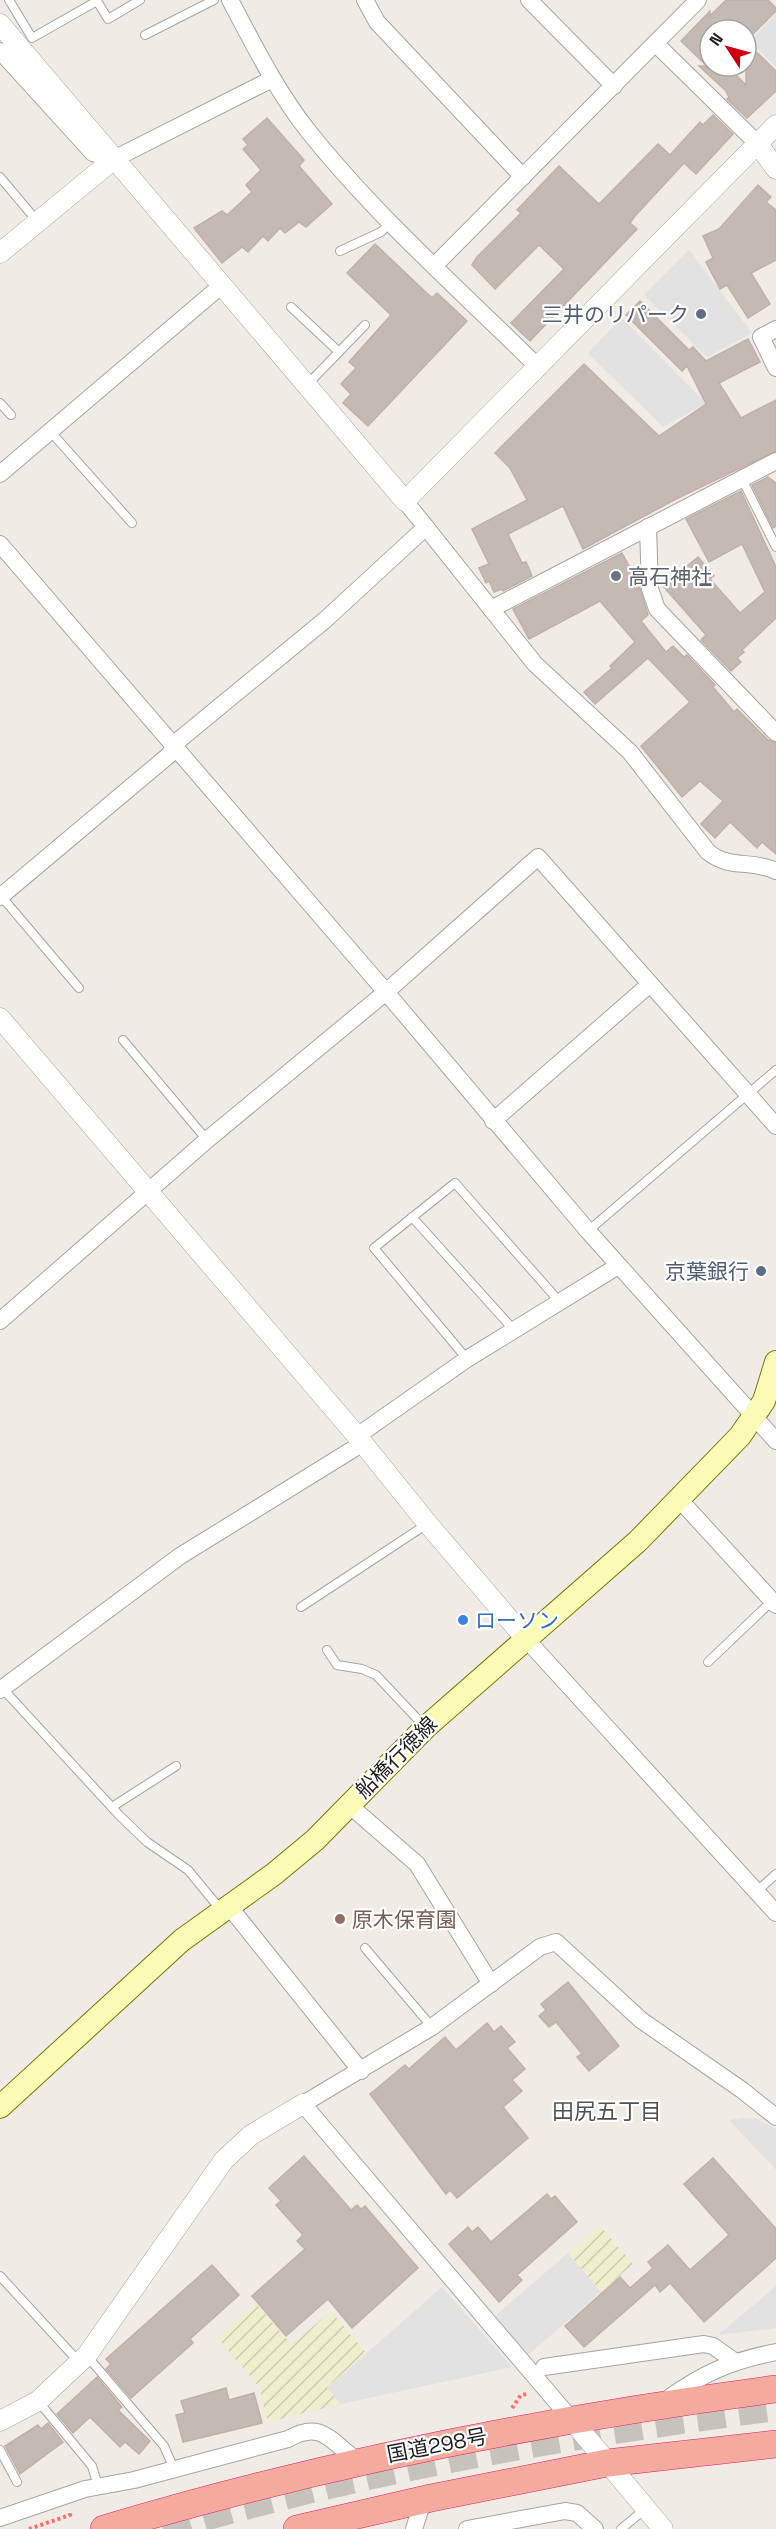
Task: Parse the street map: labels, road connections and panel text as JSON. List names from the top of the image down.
{
  "streets": {
    "highway": ["国道298号"],
    "main road": ["船橋行徳線"]
  },
  "districts": ["田尻五丁目"],
  "places": [
    "三井のリパーク",
    "高石神社",
    "京葉銀行",
    "ローソン",
    "原木保育園"
  ],
  "north": "top left"
}
